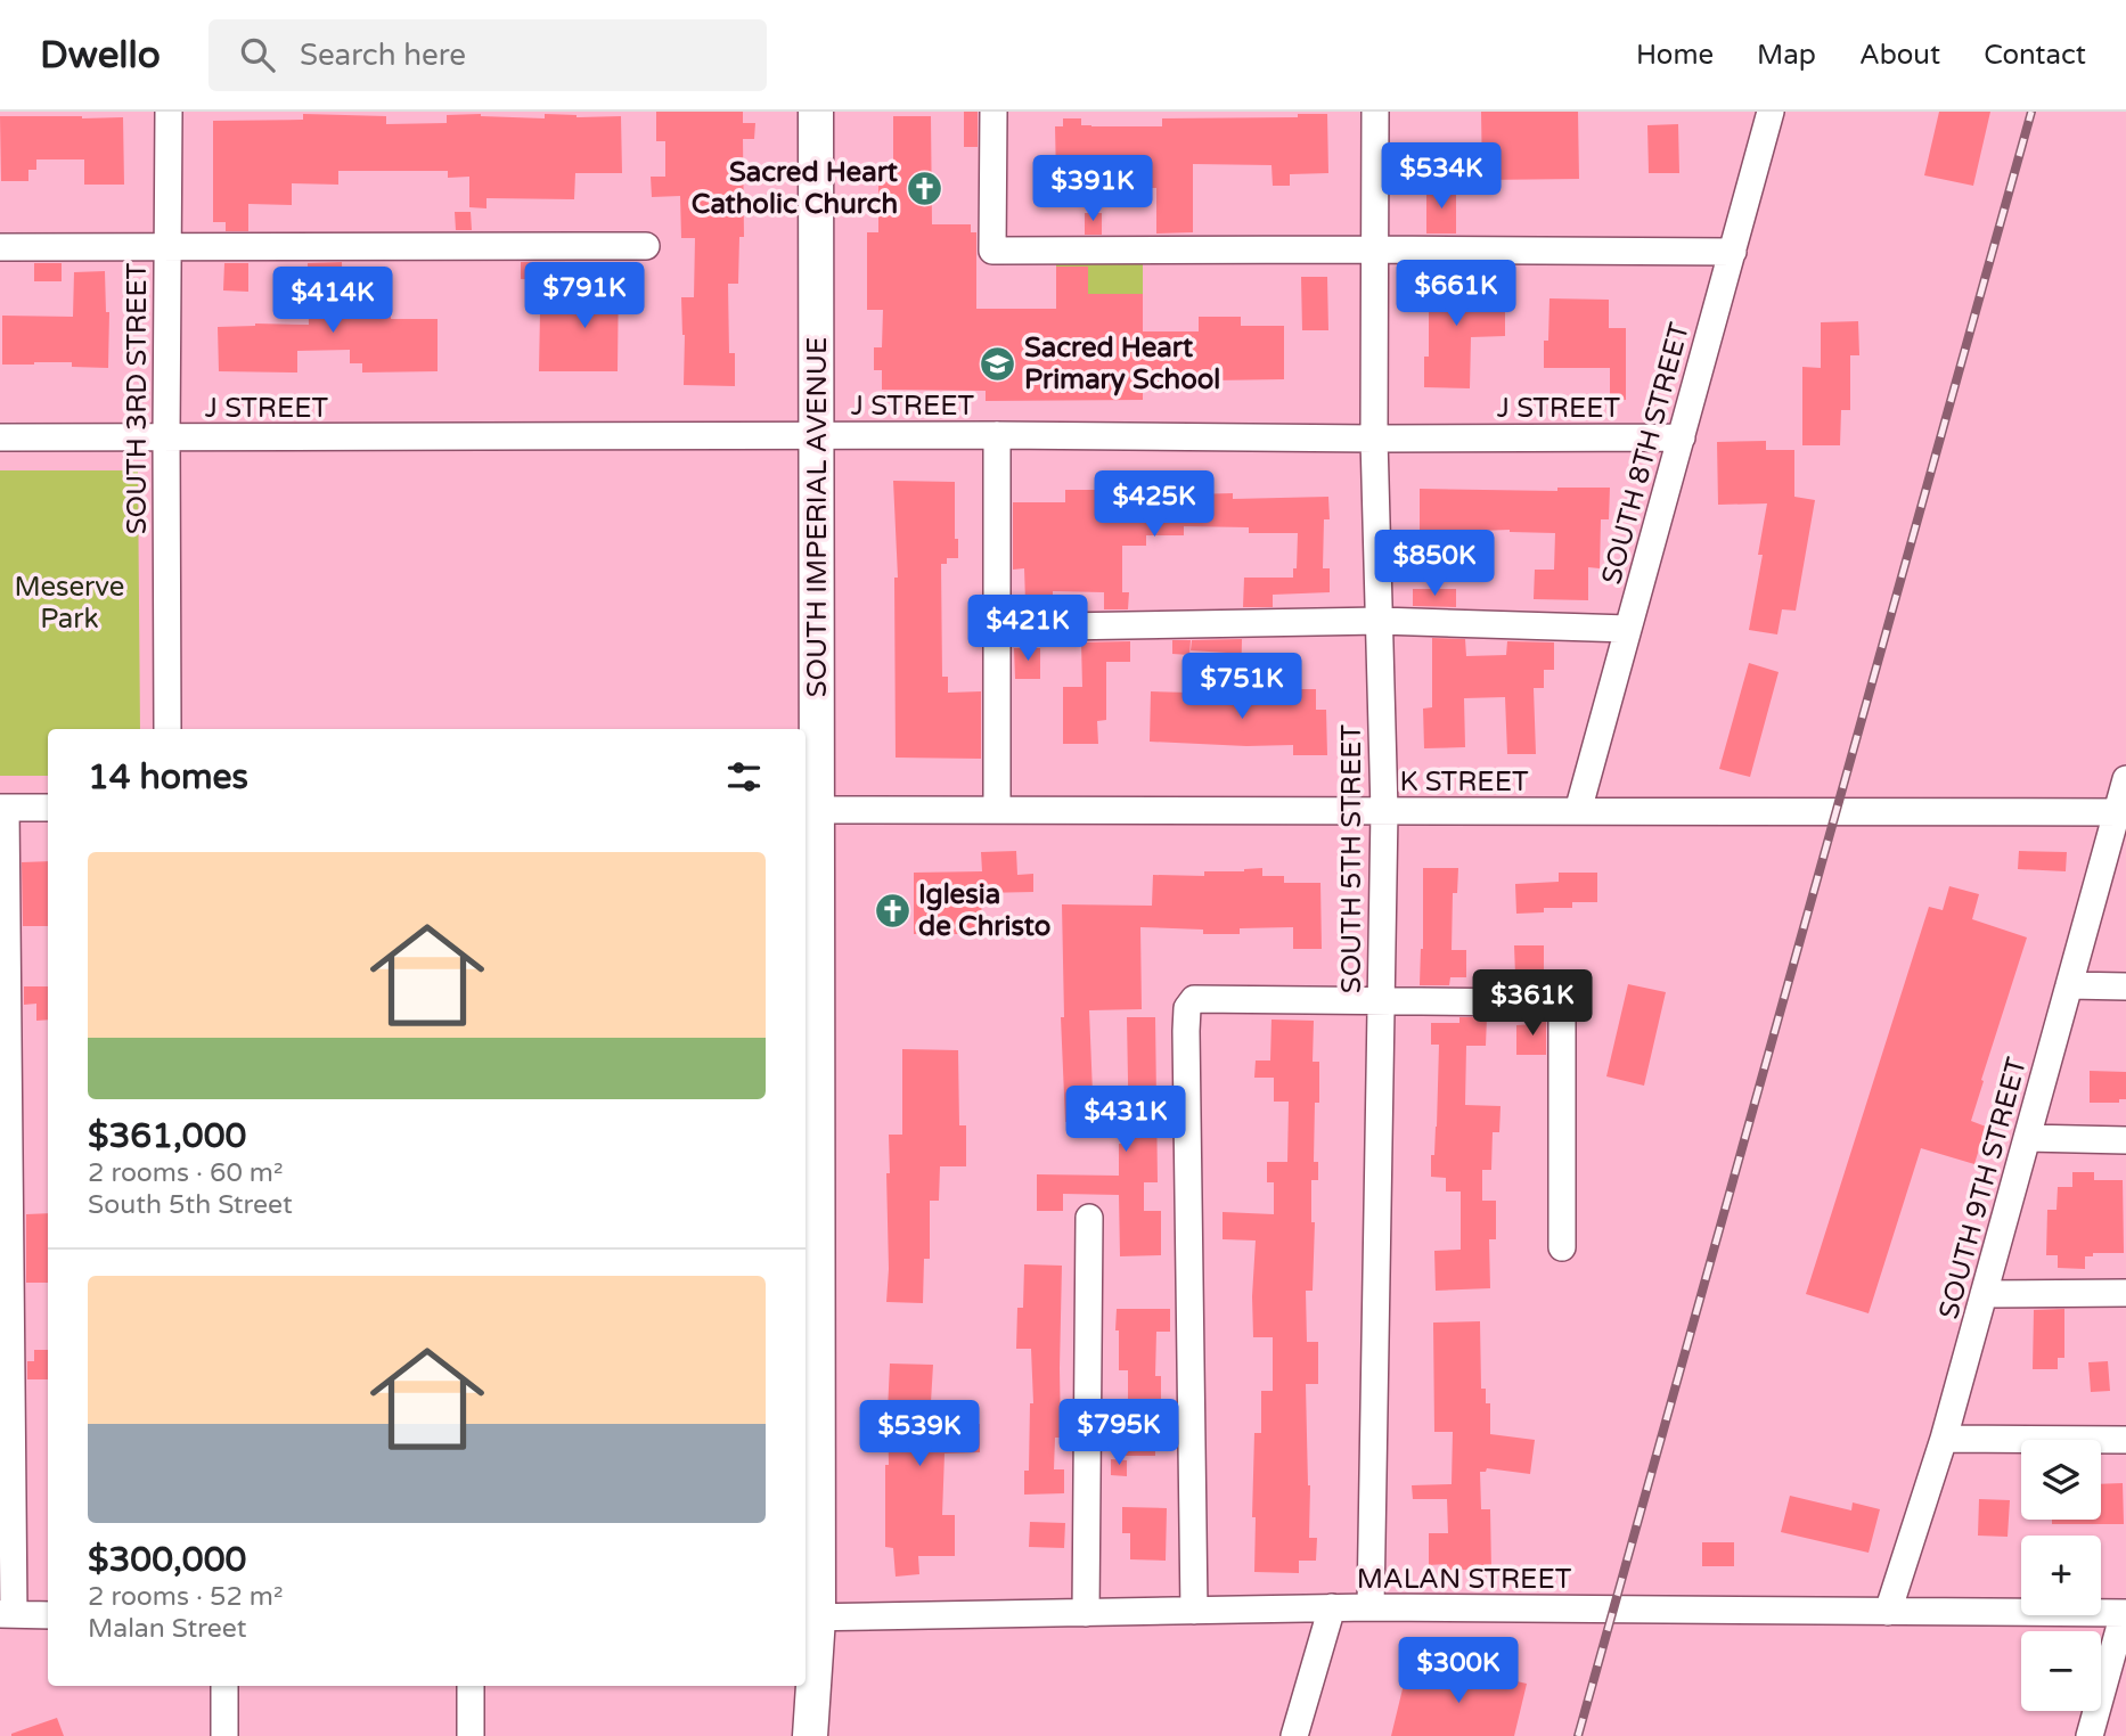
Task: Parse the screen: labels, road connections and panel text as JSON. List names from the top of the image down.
{
  "streets": {
    "main road": ["SOUTH IMPERIAL AVENUE"],
    "street": [
      "SOUTH 3RD STREET",
      "J STREET",
      "SOUTH 8TH STREET",
      "K STREET",
      "SOUTH 5TH STREET",
      "SOUTH 9TH STREET",
      "MALAN STREET"
    ]
  },
  "crossings": [
    ["SOUTH 3RD STREET", "J STREET"],
    ["J STREET", "SOUTH 8TH STREET"],
    ["J STREET", "SOUTH IMPERIAL AVENUE"],
    ["J STREET", "SOUTH 5TH STREET"],
    ["SOUTH 8TH STREET", "K STREET"],
    ["SOUTH IMPERIAL AVENUE", "K STREET"],
    ["SOUTH IMPERIAL AVENUE", "MALAN STREET"],
    ["K STREET", "SOUTH 5TH STREET"],
    ["K STREET", "SOUTH 9TH STREET"],
    ["SOUTH 5TH STREET", "MALAN STREET"],
    ["SOUTH 9TH STREET", "MALAN STREET"]
  ],
  "parks": ["Meserve Park"],
  "places": {
    "church": ["Sacred Heart Catholic Church", "Iglesia de Christo"],
    "school or university": ["Sacred Heart Primary School"]
  },
  "page": {
    "header": "Dwello",
    "search": "Search here",
    "nav": [
      "Home",
      "Map",
      "About",
      "Contact"
    ],
    "price": [
      "$534K",
      "$391K",
      "$661K",
      "$791K",
      "$414K",
      "$425K",
      "$850K",
      "$421K",
      "$751K",
      "$361K",
      "$431K",
      "$795K",
      "$539K",
      "$300K"
    ],
    "heading": "14 homes",
    "list": [
      {
        "name": "$361,000",
        "note": "2 rooms · 60 m² · South 5th Street"
      },
      {
        "name": "$300,000",
        "note": "2 rooms · 52 m² · Malan Street"
      }
    ],
    "map_buttons": ["+", "−"]
  }
}
